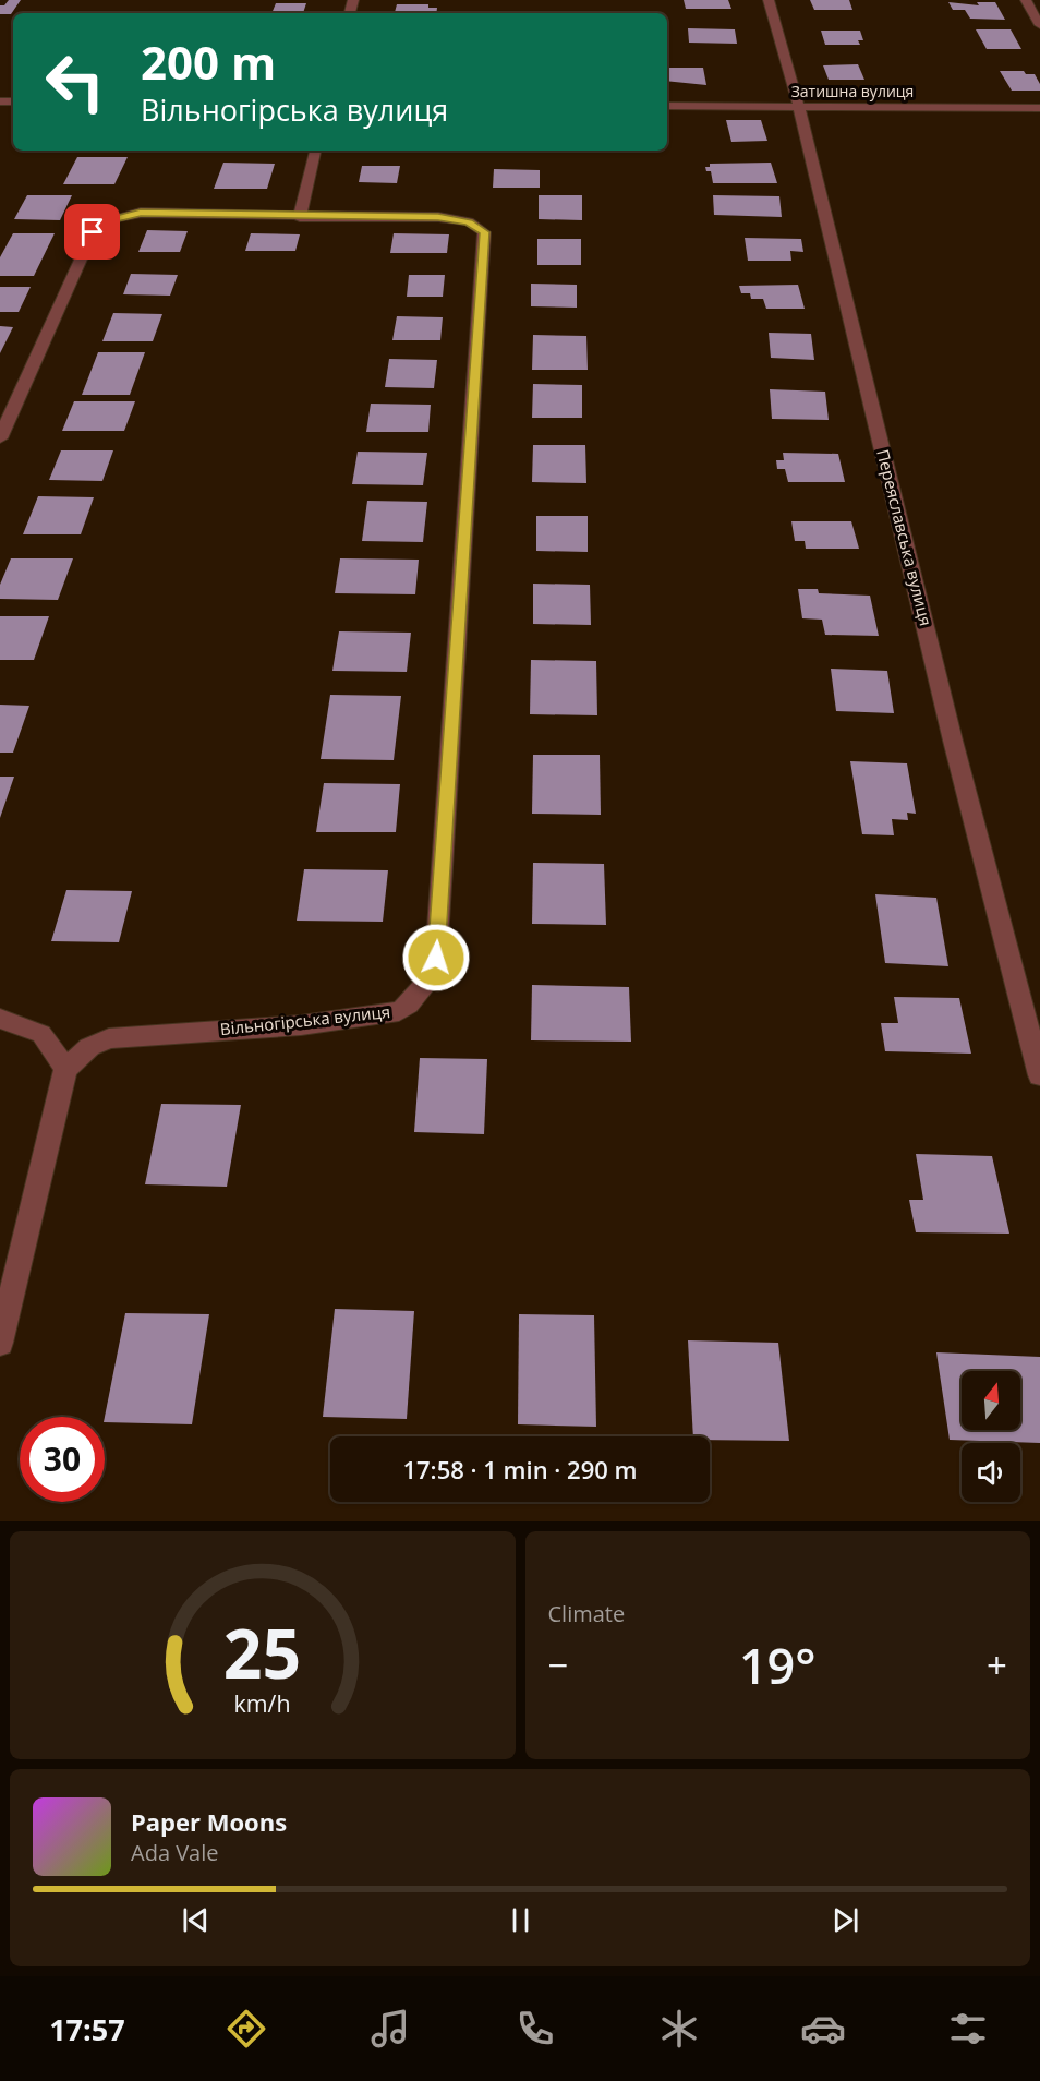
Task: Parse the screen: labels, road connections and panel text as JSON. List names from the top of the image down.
{
  "streets": {
    "street": ["Затишна вулиця", "Переяславська вулиця", "Вільногірська вулиця"]
  },
  "crossings": [
    ["Затишна вулиця", "Переяславська вулиця"]
  ],
  "north": "top",
  "page": {
    "turn": ["200 m", "Вільногірська вулиця"],
    "limit": "30",
    "trip": "17:58 · 1 min · 290 m",
    "tile": "Climate",
    "heat": ["−", "19°", "+"],
    "song": ["Paper Moons", "Ada Vale"],
    "tabs": "17:57",
    "gauge": ["25", "km/h"]
  }
}
